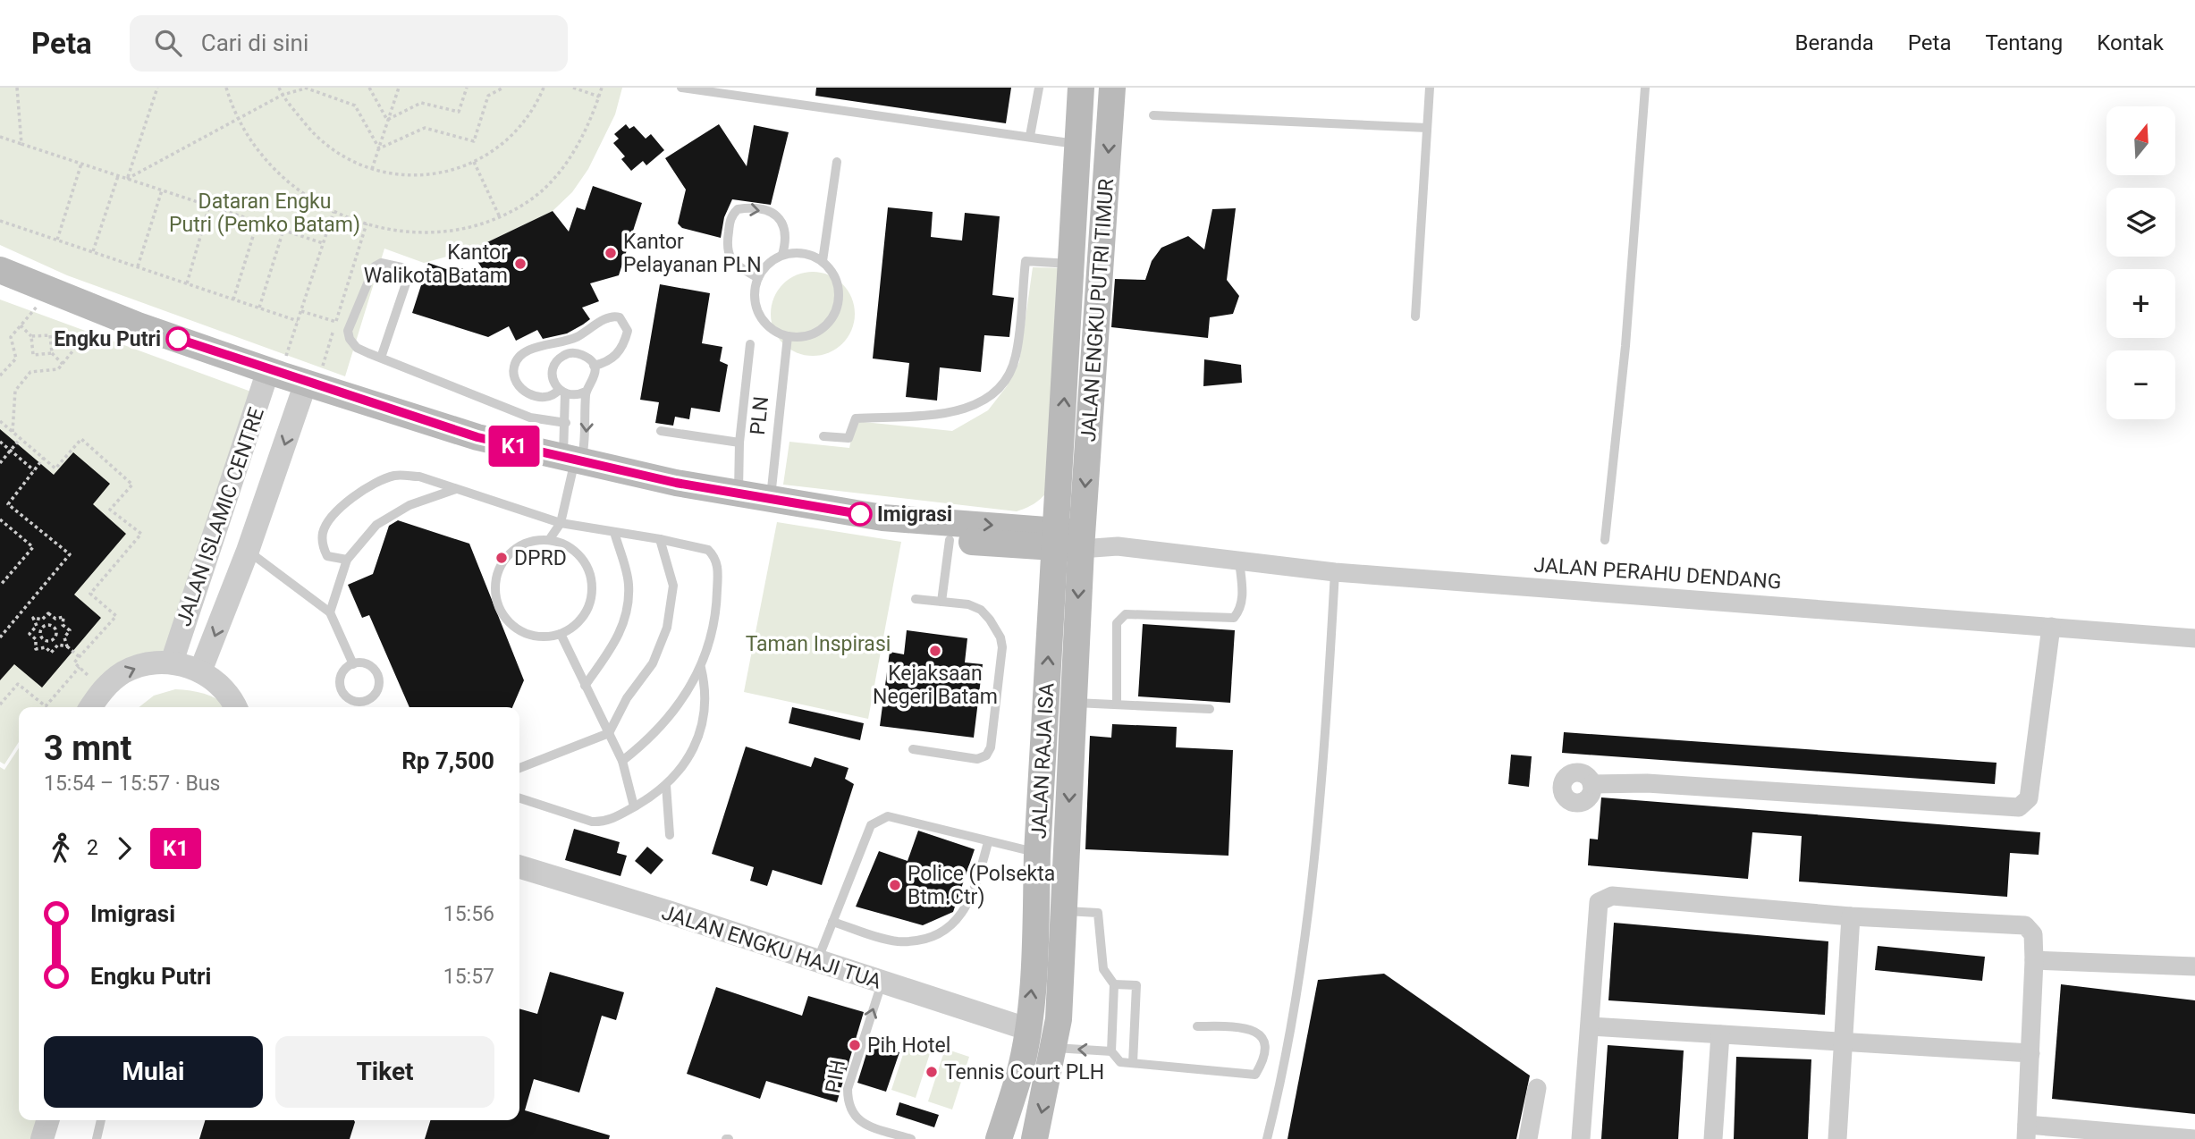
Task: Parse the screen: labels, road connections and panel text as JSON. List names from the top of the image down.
{
  "streets": {
    "main road": ["JALAN ENGKU PUTRI TIMUR", "JALAN RAJA ISA"],
    "street": ["JALAN ISLAMIC CENTRE", "JALAN PERAHU DENDANG", "JALAN ENGKU HAJI TUA"],
    "lane": ["PLN", "PIH"]
  },
  "crossings": [
    ["JALAN ENGKU PUTRI TIMUR", "JALAN PERAHU DENDANG"],
    ["JALAN ENGKU PUTRI TIMUR", "JALAN RAJA ISA"],
    ["JALAN PERAHU DENDANG", "JALAN RAJA ISA"],
    ["JALAN RAJA ISA", "JALAN ENGKU HAJI TUA"],
    ["JALAN ENGKU HAJI TUA", "PIH"]
  ],
  "parks": ["Dataran Engku Putri (Pemko Batam)", "Taman Inspirasi"],
  "places": [
    "Kantor Pelayanan PLN",
    "Kantor Walikota Batam",
    "Engku Putri",
    "Imigrasi",
    "DPRD",
    "Kejaksaan Negeri Batam",
    "Police (Polsekta Btm.Ctr)",
    "Pih Hotel",
    "Tennis Court PLH"
  ],
  "lines": ["bus line K1"],
  "north": "top",
  "page": {
    "header": "Peta",
    "search": "Cari di sini",
    "nav": [
      "Beranda",
      "Peta",
      "Tentang",
      "Kontak"
    ],
    "on_map": "K1",
    "map_buttons": ["+", "−"],
    "heading": ["3 mnt", "15:54 – 15:57 · Bus", "Rp 7,500"],
    "legs": ["2", "K1"],
    "list": [
      {
        "name": "Imigrasi",
        "value": "15:56"
      },
      {
        "name": "Engku Putri",
        "value": "15:57"
      }
    ],
    "buttons": ["Mulai", "Tiket"]
  }
}
